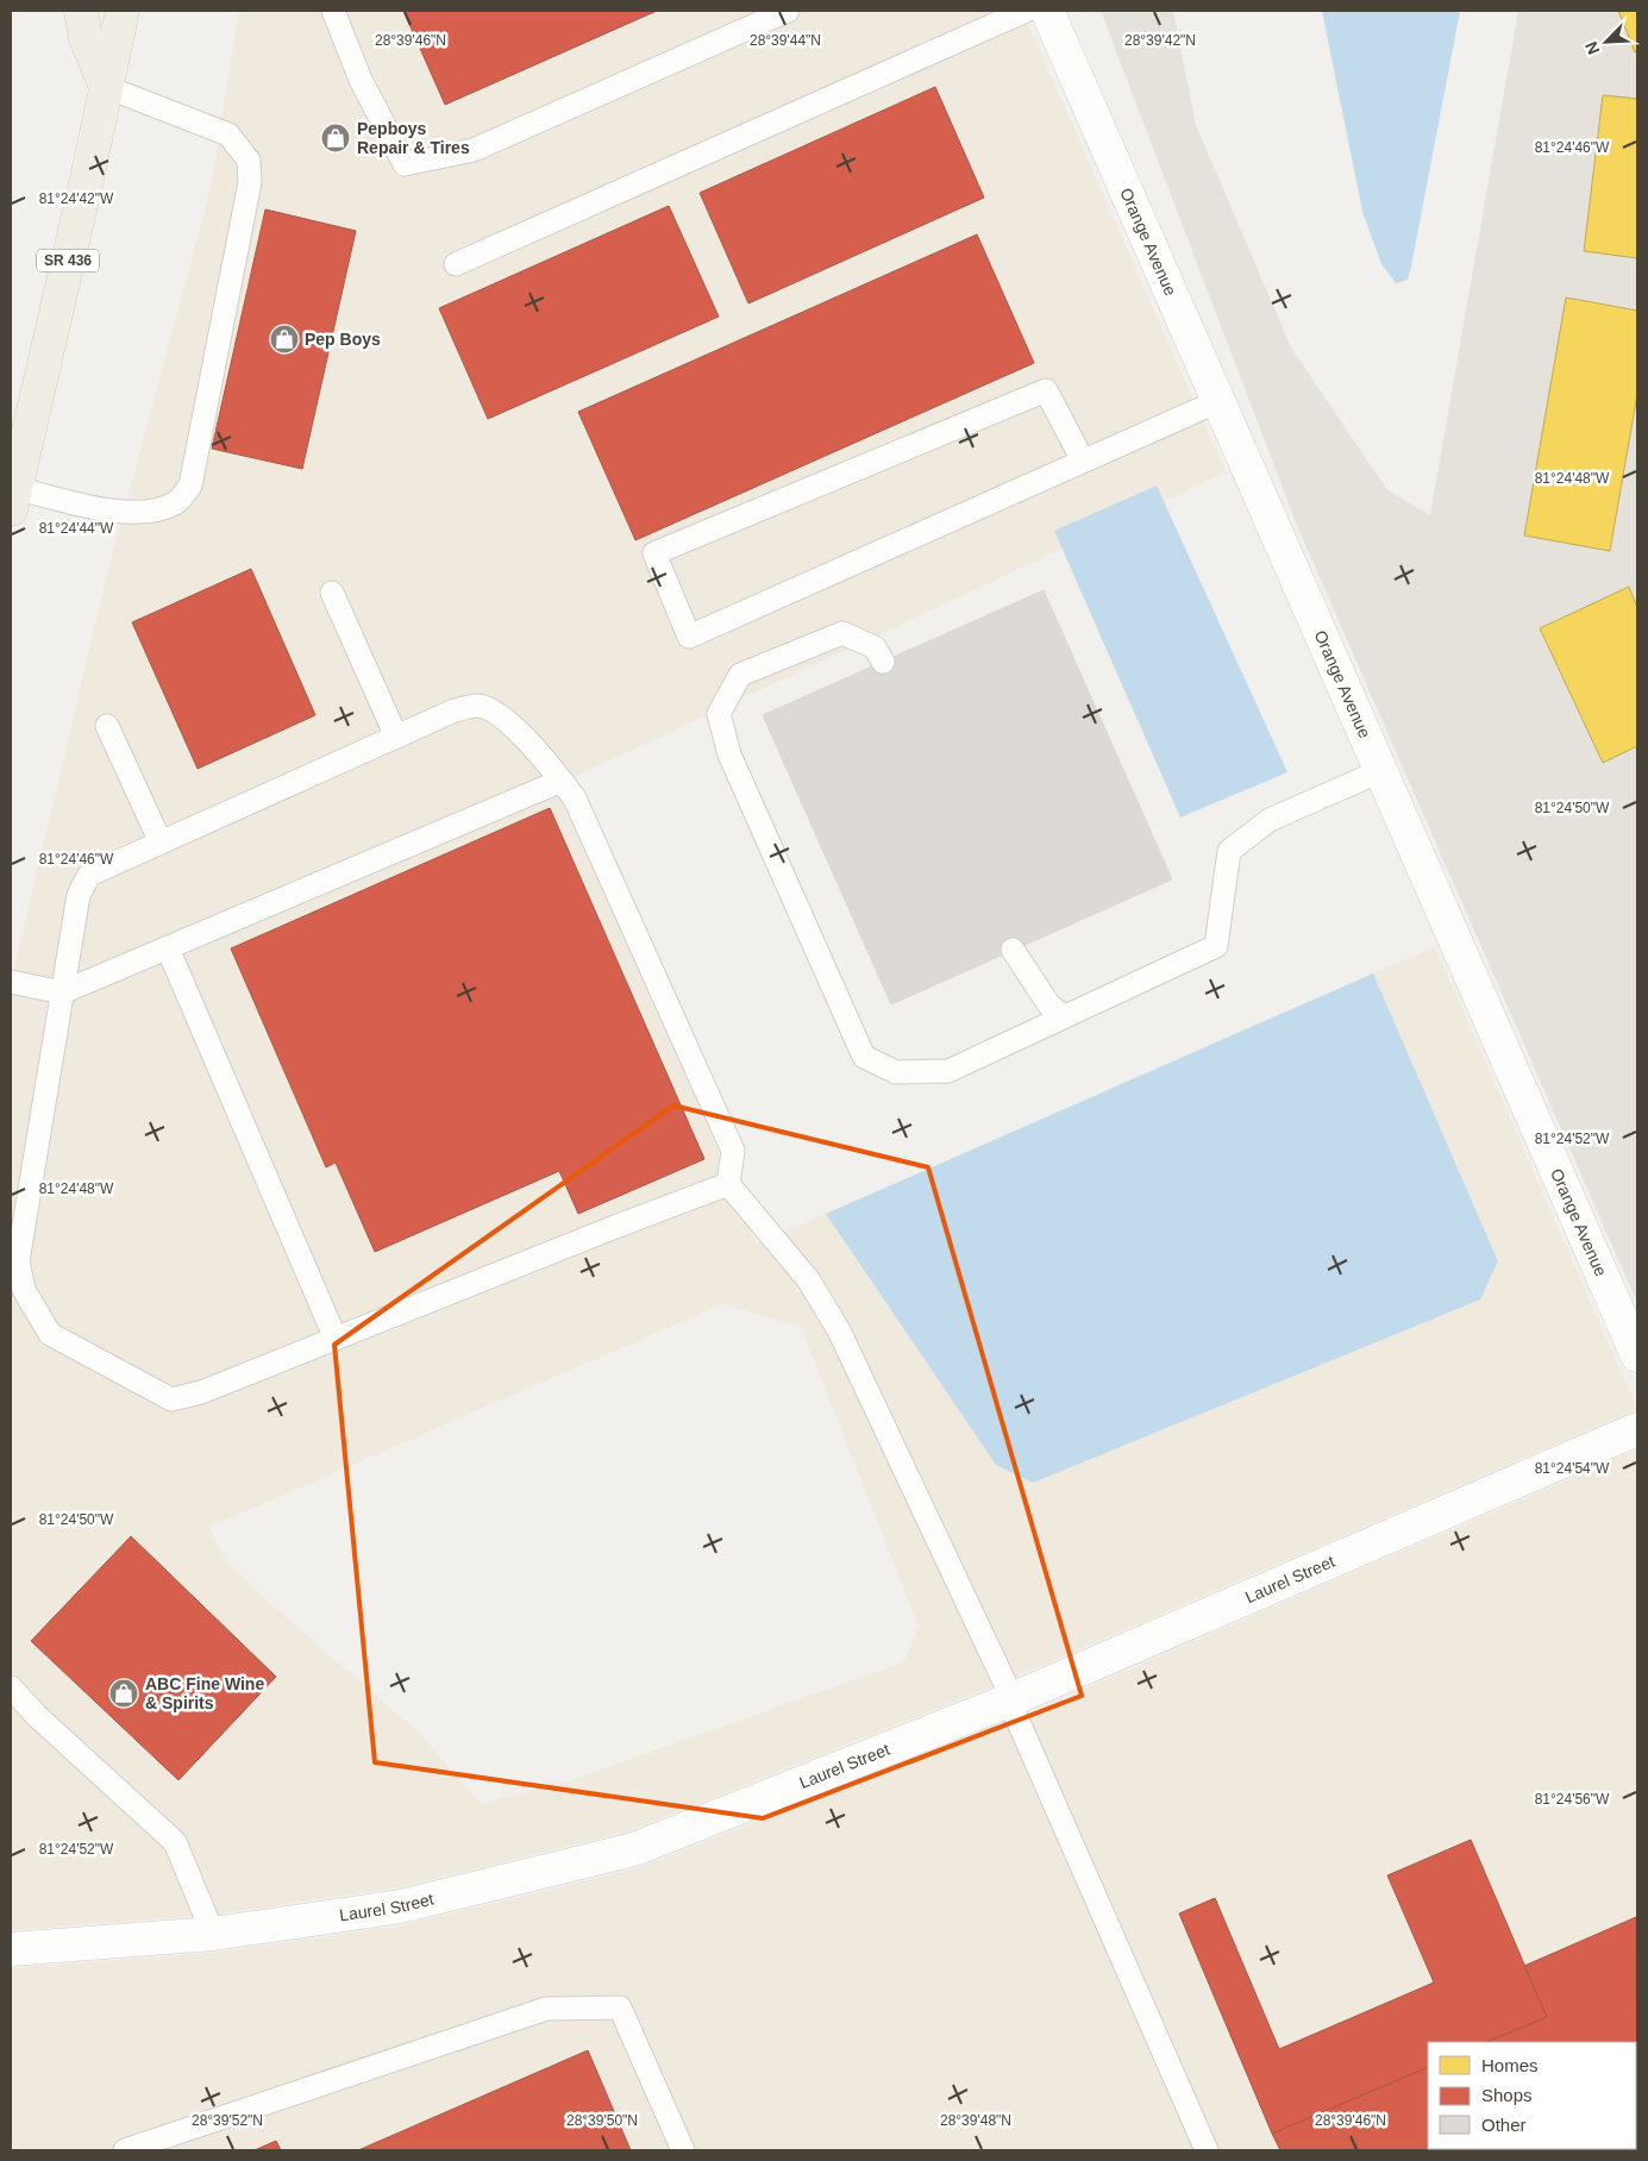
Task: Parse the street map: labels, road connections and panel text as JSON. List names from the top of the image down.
{
  "streets": {
    "main road": ["SR 436"],
    "street": ["Orange Avenue", "Laurel Street"]
  },
  "places": {
    "shop": ["Pepboys Repair & Tires", "Pep Boys", "ABC Fine Wine & Spirits"]
  },
  "legend": ["Homes", "Shops", "Other"],
  "north": "bottom left",
  "coordinates": [
    "28°39'46\"N",
    "28°39'44\"N",
    "28°39'42\"N",
    "81°24'46\"W",
    "81°24'42\"W",
    "81°24'48\"W",
    "81°24'44\"W",
    "81°24'50\"W",
    "81°24'52\"W",
    "81°24'54\"W",
    "81°24'56\"W",
    "28°39'52\"N",
    "28°39'50\"N",
    "28°39'48\"N"
  ]
}
